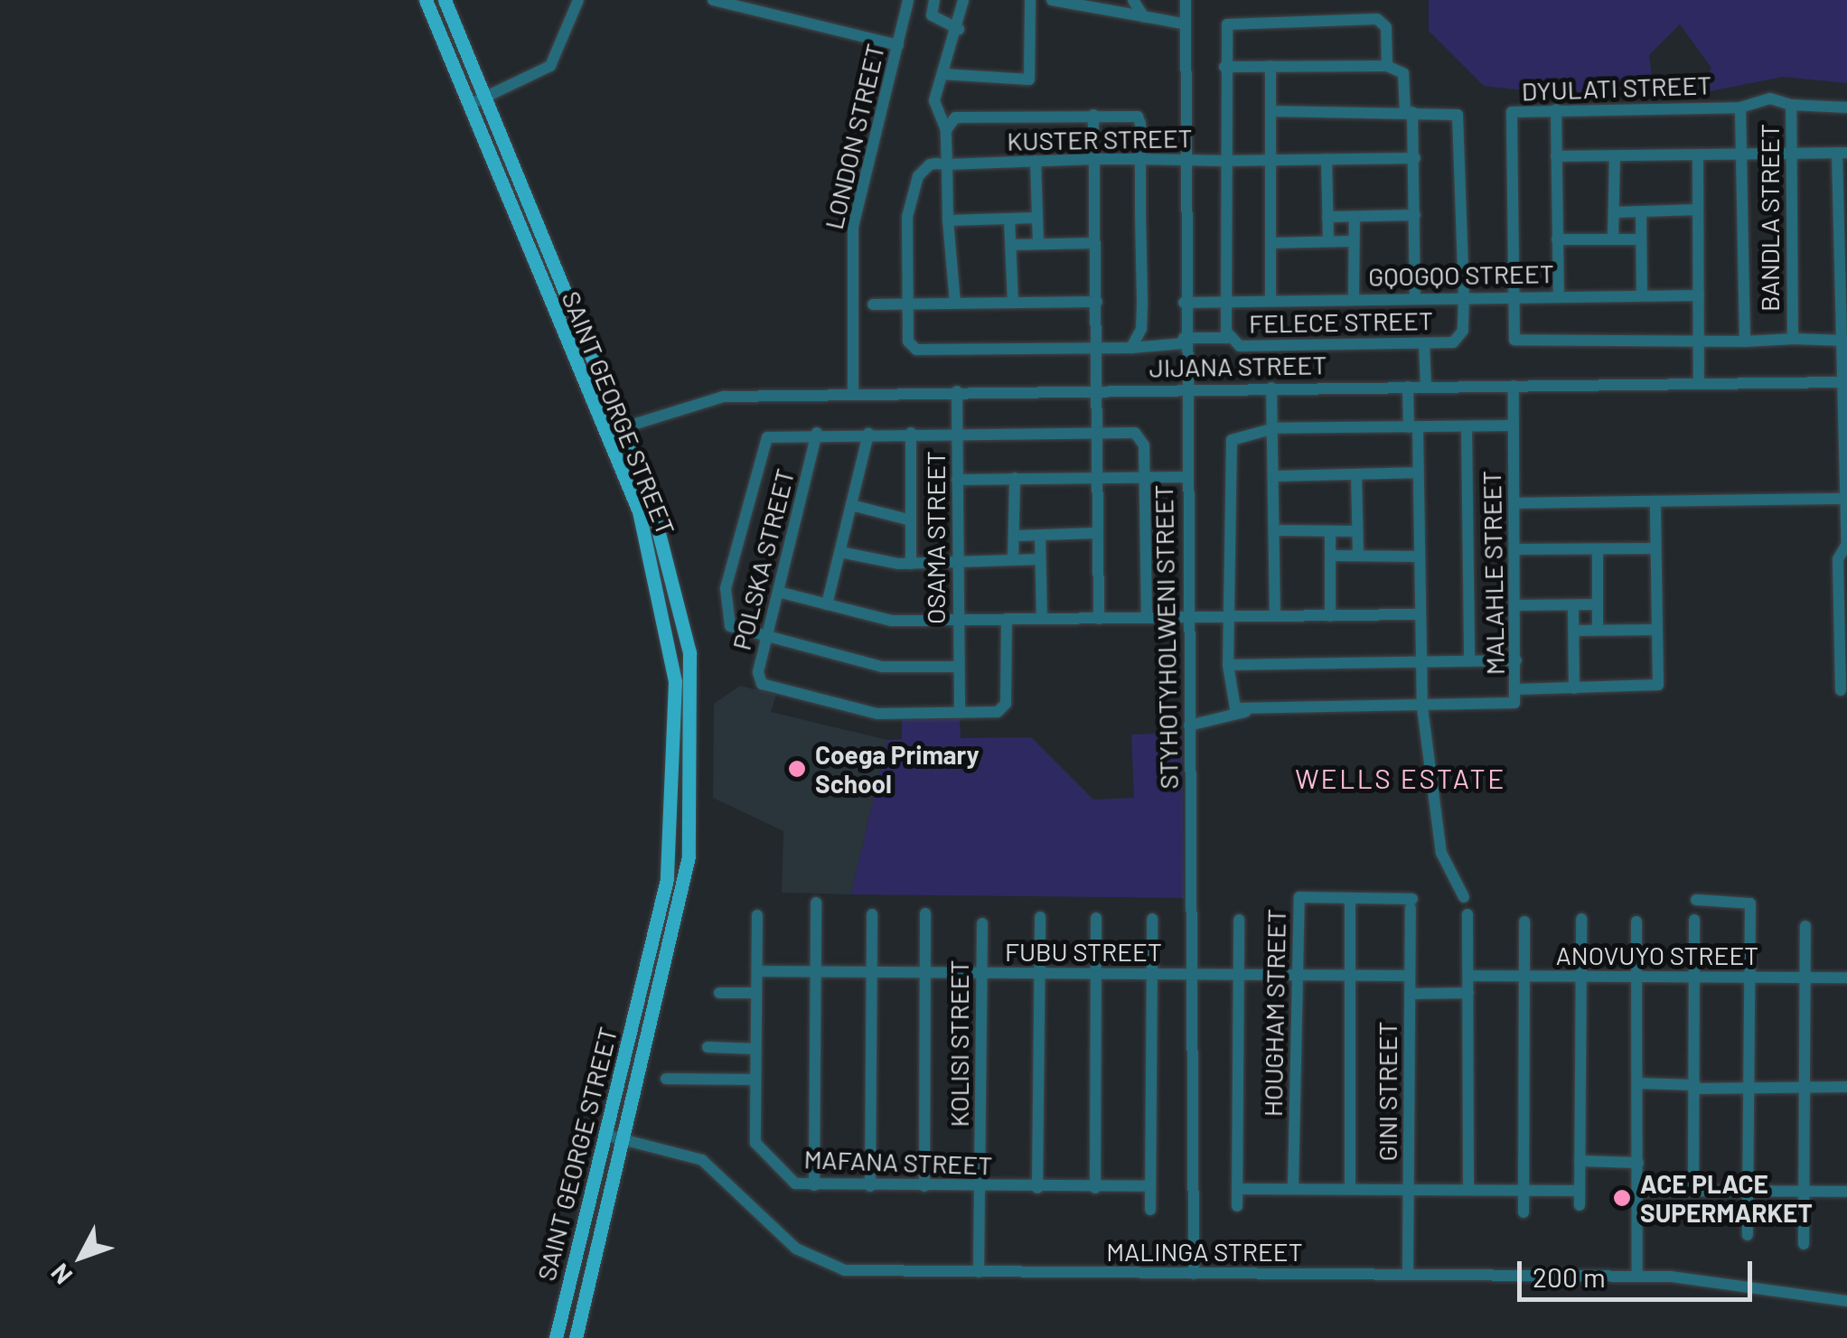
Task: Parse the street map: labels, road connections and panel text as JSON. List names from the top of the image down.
{
  "streets": {
    "main road": ["SAINT GEORGE STREET"],
    "street": [
      "DYULATI STREET",
      "LONDON STREET",
      "KUSTER STREET",
      "BANDLA STREET",
      "GQOGQO STREET",
      "FELECE STREET",
      "JIJANA STREET",
      "OSAMA STREET",
      "POLSKA STREET",
      "MALAHLE STREET",
      "STYHOTYHOLWENI STREET",
      "FUBU STREET",
      "ANOVUYO STREET",
      "HOUGHAM STREET",
      "KOLISI STREET",
      "GINI STREET",
      "MAFANA STREET",
      "MALINGA STREET"
    ]
  },
  "crossings": [
    ["DYULATI STREET", "GQOGQO STREET"],
    ["LONDON STREET", "JIJANA STREET"],
    ["KUSTER STREET", "FELECE STREET"],
    ["KUSTER STREET", "STYHOTYHOLWENI STREET"],
    ["GQOGQO STREET", "FELECE STREET"],
    ["GQOGQO STREET", "STYHOTYHOLWENI STREET"],
    ["JIJANA STREET", "SAINT GEORGE STREET"],
    ["JIJANA STREET", "MALAHLE STREET"],
    ["JIJANA STREET", "STYHOTYHOLWENI STREET"],
    ["SAINT GEORGE STREET", "MALINGA STREET"],
    ["OSAMA STREET", "POLSKA STREET"],
    ["MALAHLE STREET", "STYHOTYHOLWENI STREET"],
    ["STYHOTYHOLWENI STREET", "FUBU STREET"],
    ["STYHOTYHOLWENI STREET", "MALINGA STREET"],
    ["FUBU STREET", "HOUGHAM STREET"],
    ["FUBU STREET", "KOLISI STREET"],
    ["FUBU STREET", "GINI STREET"],
    ["FUBU STREET", "MAFANA STREET"],
    ["HOUGHAM STREET", "GINI STREET"],
    ["KOLISI STREET", "MAFANA STREET"],
    ["KOLISI STREET", "MALINGA STREET"],
    ["GINI STREET", "MALINGA STREET"]
  ],
  "districts": ["WELLS ESTATE"],
  "places": ["Coega Primary School", "ACE PLACE SUPERMARKET"],
  "scale_bar": "200 m",
  "north": "bottom left"
}
